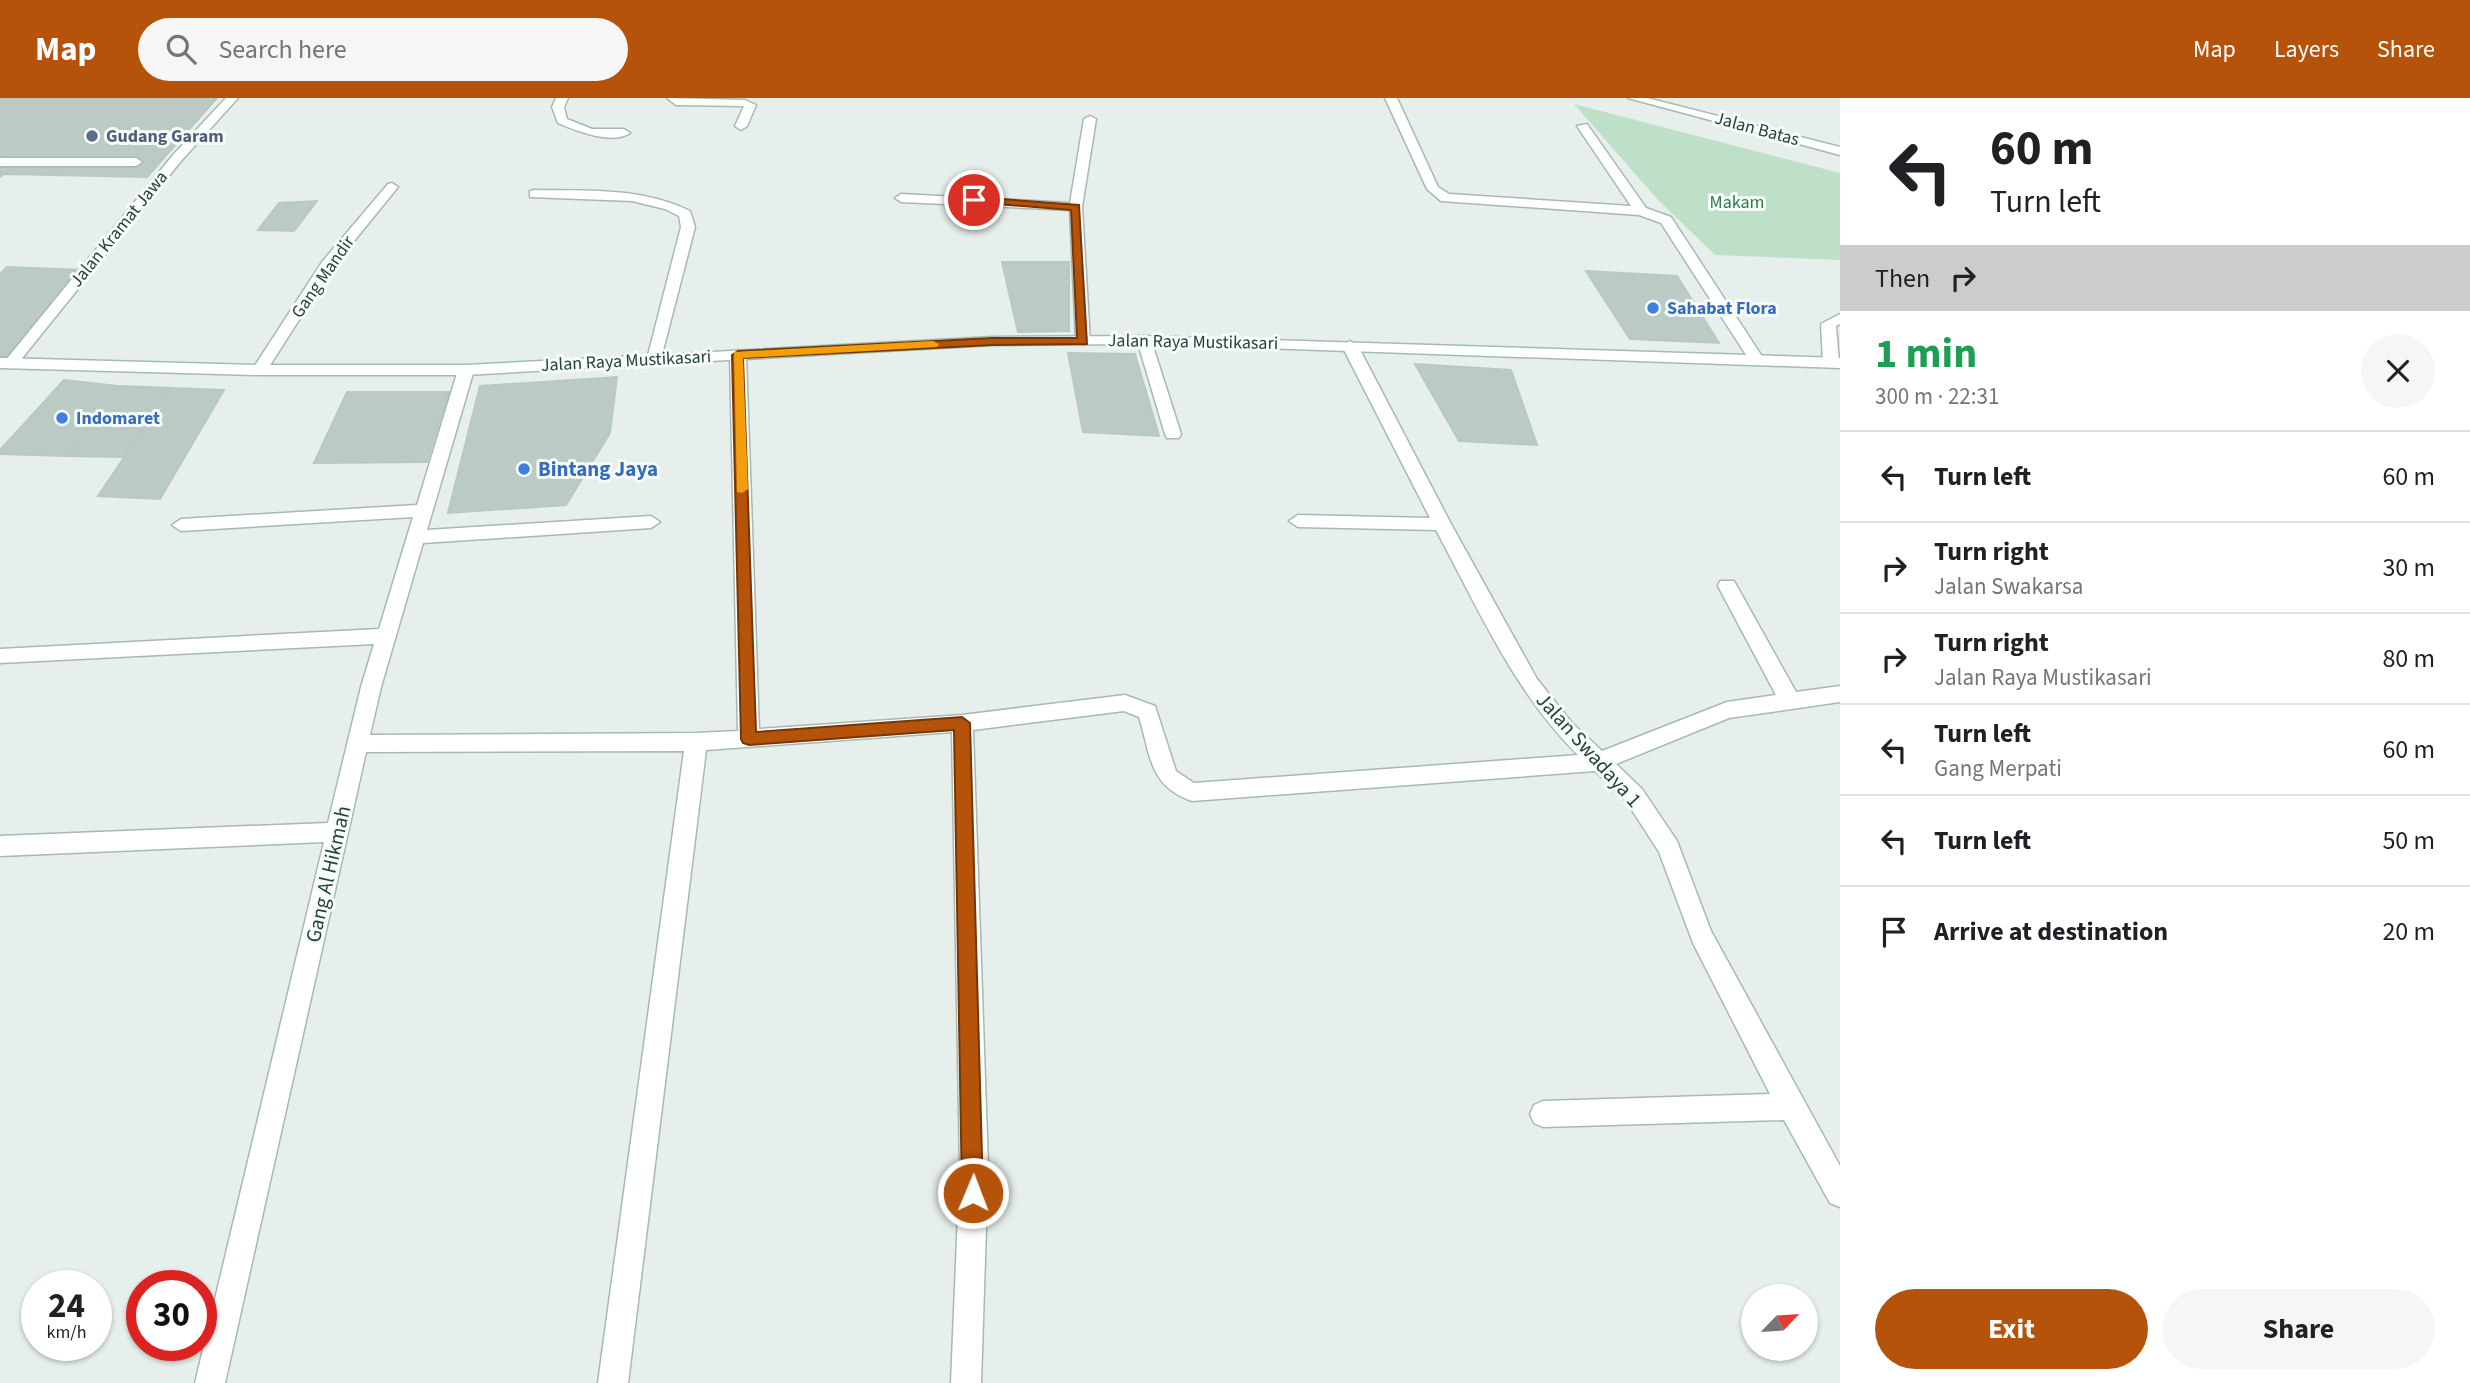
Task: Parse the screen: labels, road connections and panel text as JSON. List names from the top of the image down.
{
  "streets": {
    "street": [
      "Jalan Batas",
      "Jalan Kramat Jawa",
      "Gang Mandir",
      "Jalan Raya Mustikasari",
      "Jalan Swadaya 1",
      "Gang Al Hikmah"
    ]
  },
  "crossings": [
    ["Jalan Kramat Jawa", "Jalan Raya Mustikasari"],
    ["Gang Mandir", "Jalan Raya Mustikasari"],
    ["Jalan Raya Mustikasari", "Jalan Swadaya 1"],
    ["Jalan Raya Mustikasari", "Gang Al Hikmah"]
  ],
  "parks": ["Makam"],
  "places": [
    "Gudang Garam",
    "Sahabat Flora",
    "Indomaret",
    "Bintang Jaya"
  ],
  "north": "top right",
  "page": {
    "header": "Map",
    "search": "Search here",
    "nav": ["Map", "Layers", "Share"],
    "turn": ["60 m", "Turn left"],
    "then": "Then",
    "heading": ["1 min", "300 m · 22:31"],
    "list": [
      {
        "name": "Turn left",
        "value": "60 m"
      },
      {
        "name": "Turn right",
        "note": "Jalan Swakarsa",
        "value": "30 m"
      },
      {
        "name": "Turn right",
        "note": "Jalan Raya Mustikasari",
        "value": "80 m"
      },
      {
        "name": "Turn left",
        "note": "Gang Merpati",
        "value": "60 m"
      },
      {
        "name": "Turn left",
        "value": "50 m"
      },
      {
        "name": "Arrive at destination",
        "value": "20 m"
      }
    ],
    "speed": "24 km/h",
    "limit": "30",
    "buttons": ["Exit", "Share"]
  }
}
